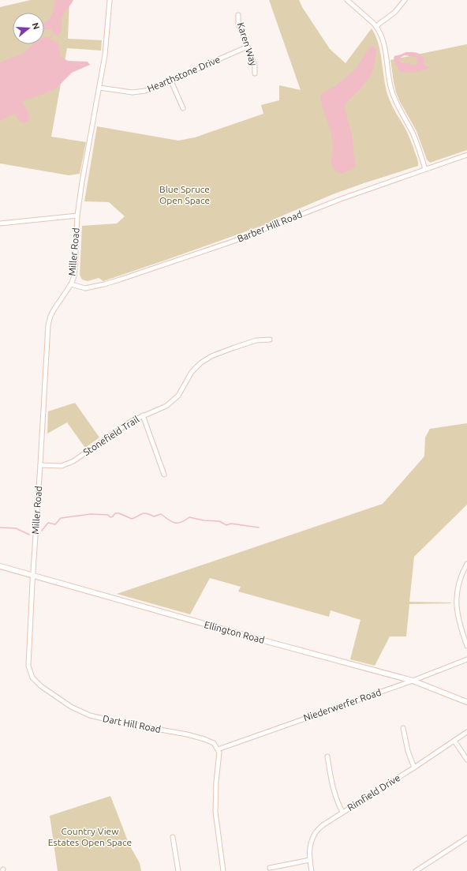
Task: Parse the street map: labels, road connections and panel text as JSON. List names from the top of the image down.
{
  "streets": {
    "main road": ["Ellington Road"],
    "street": [
      "Karen Way",
      "Hearthstone Drive",
      "Barber Hill Road",
      "Miller Road",
      "Stonefield Trail",
      "Niederwerfer Road",
      "Dart Hill Road",
      "Rimfield Drive"
    ]
  },
  "crossings": [
    ["Karen Way", "Hearthstone Drive"],
    ["Hearthstone Drive", "Miller Road"],
    ["Barber Hill Road", "Miller Road"],
    ["Miller Road", "Stonefield Trail"],
    ["Miller Road", "Ellington Road"],
    ["Miller Road", "Dart Hill Road"],
    ["Ellington Road", "Niederwerfer Road"],
    ["Ellington Road", "Dart Hill Road"],
    ["Niederwerfer Road", "Dart Hill Road"]
  ],
  "parks": ["Blue Spruce Open Space", "Country View Estates Open Space"],
  "north": "right"
}
